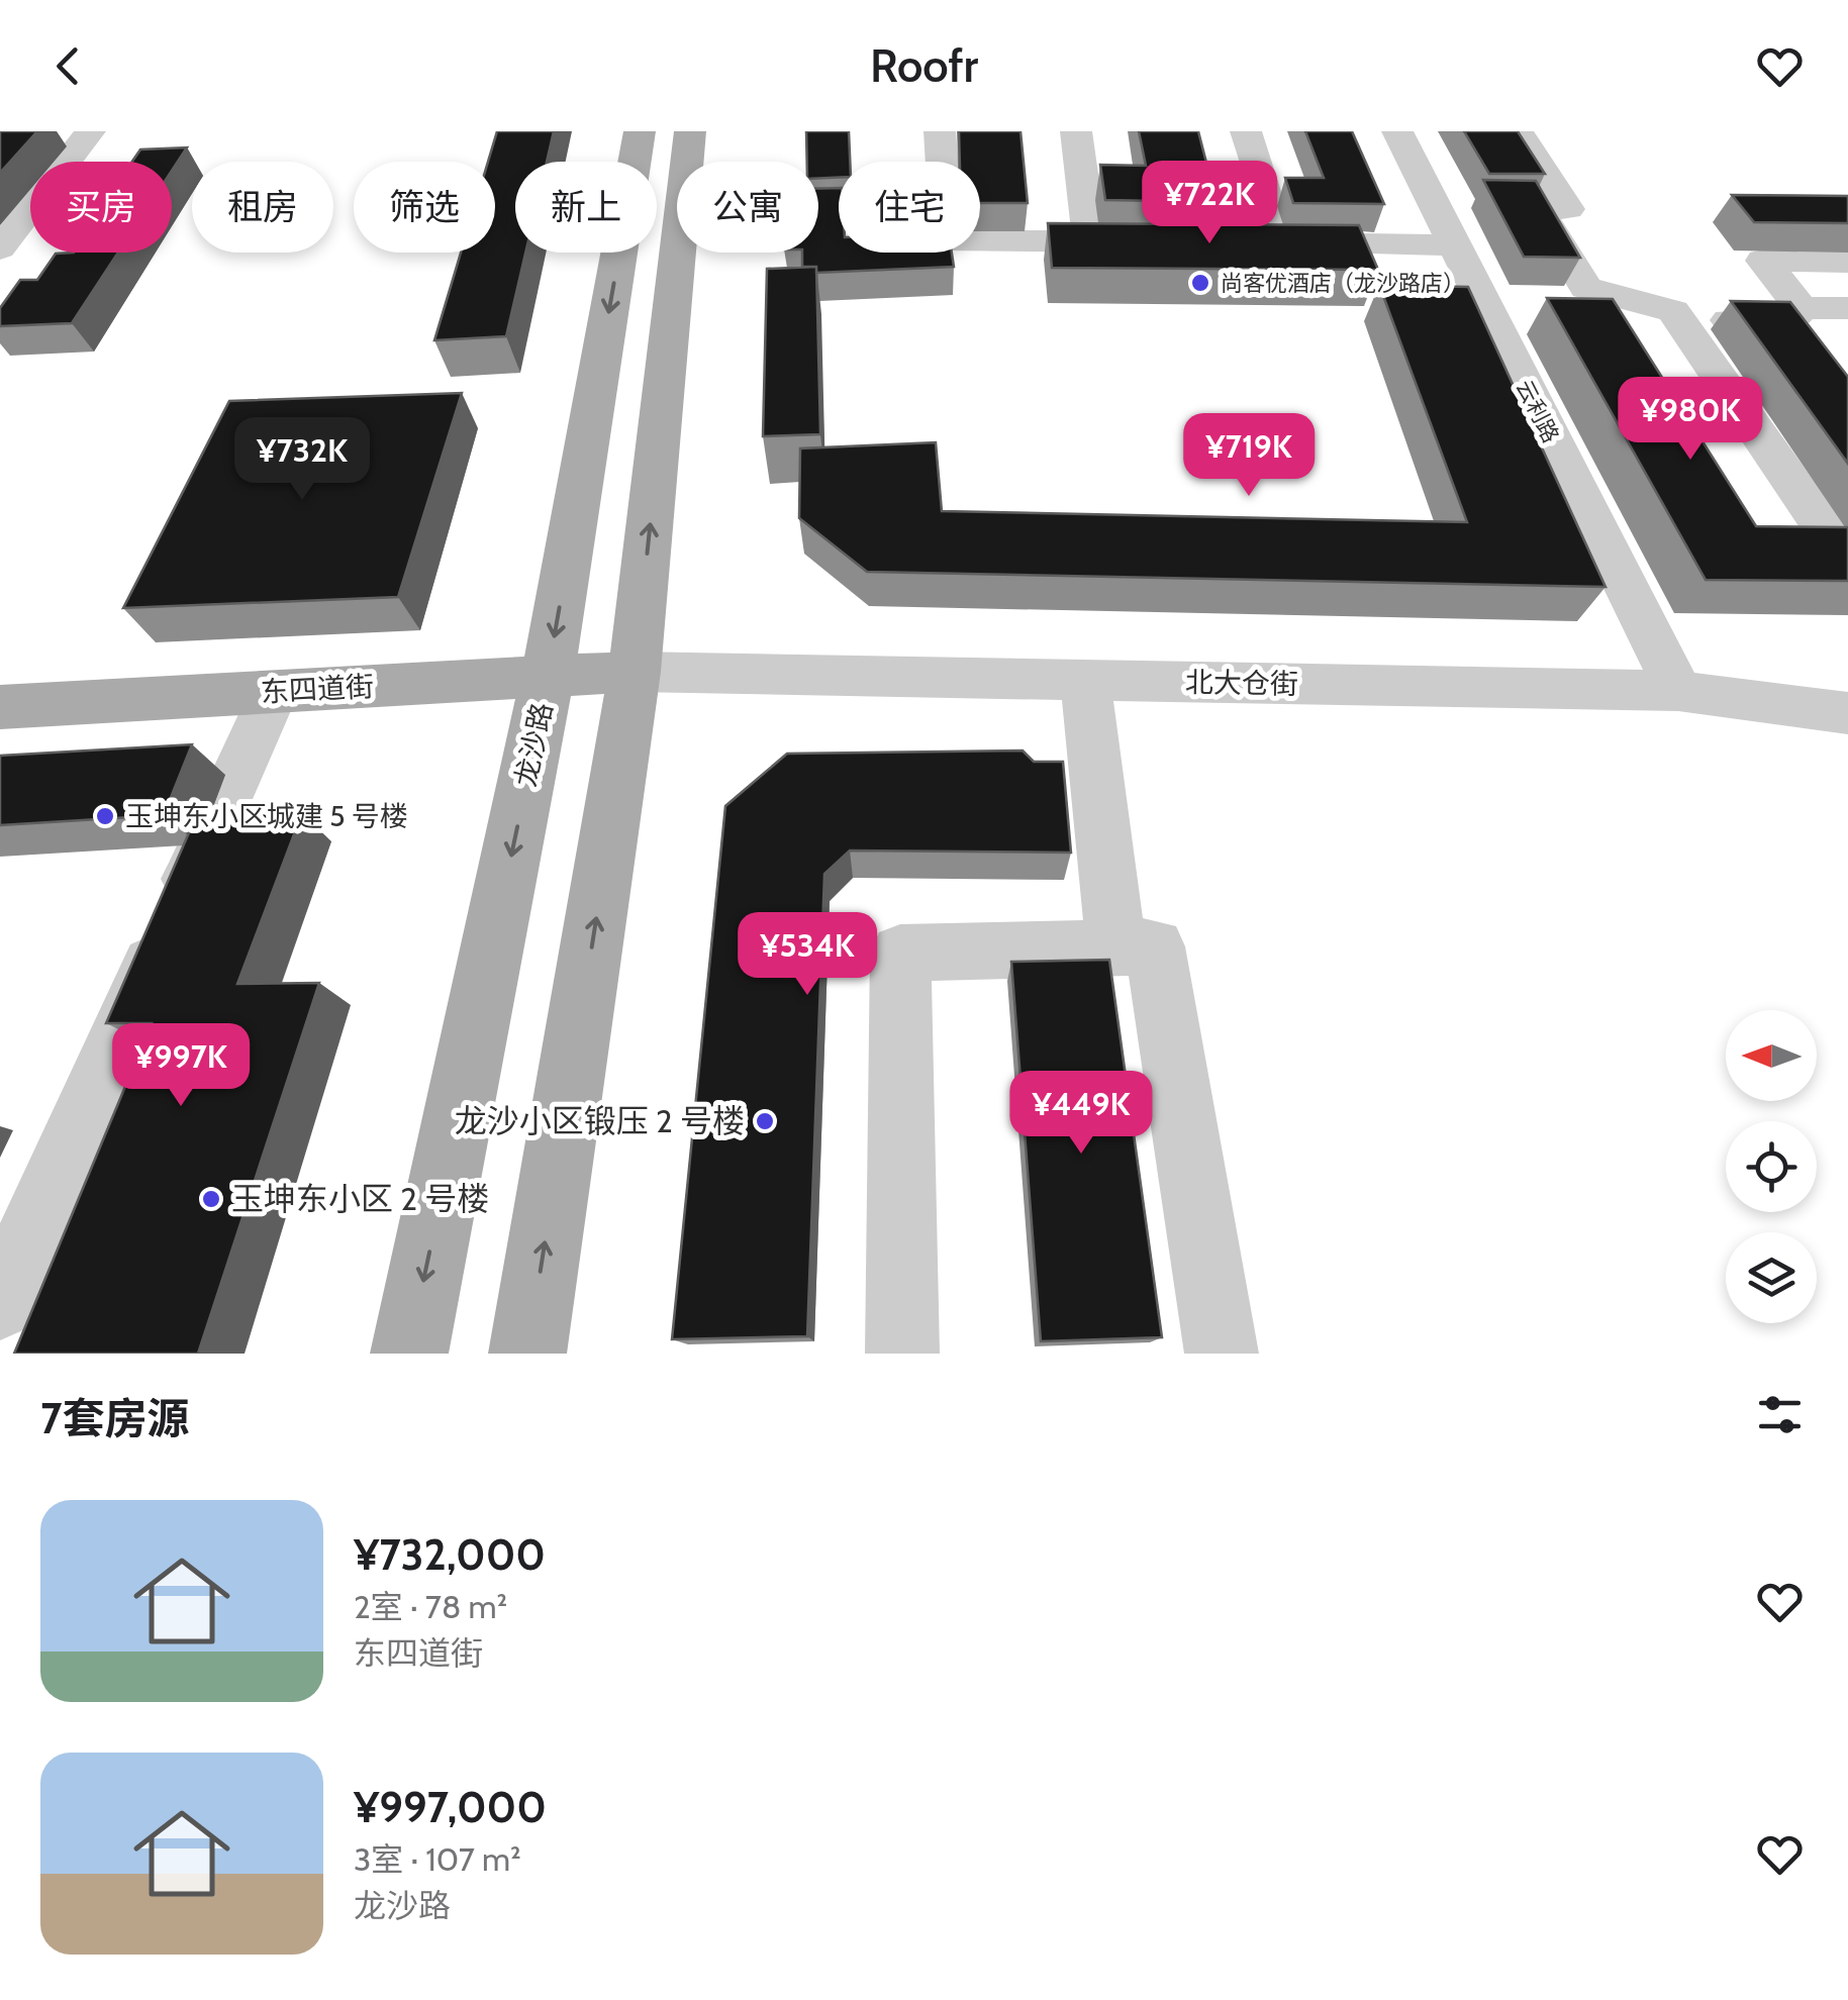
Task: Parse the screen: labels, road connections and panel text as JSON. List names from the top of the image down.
{
  "streets": {
    "main road": ["东四道街", "龙沙路"],
    "street": ["云利路", "北大仓街"]
  },
  "crossings": [
    ["云利路", "北大仓街"],
    ["北大仓街", "东四道街"],
    ["东四道街", "龙沙路"]
  ],
  "places": [
    "尚客优酒店（龙沙路店）",
    "玉坤东小区城建 5 号楼",
    "龙沙小区锻压 2 号楼",
    "玉坤东小区 2 号楼"
  ],
  "north": "left",
  "page": {
    "header": "Roofr",
    "price": [
      "¥722K",
      "¥980K",
      "¥719K",
      "¥732K",
      "¥534K",
      "¥997K",
      "¥449K"
    ],
    "chip": [
      "买房",
      "租房",
      "筛选",
      "新上",
      "公寓",
      "住宅"
    ],
    "heading": "7套房源",
    "list": [
      {
        "name": "¥732,000",
        "note": "2室 · 78 m² · 东四道街"
      },
      {
        "name": "¥997,000",
        "note": "3室 · 107 m² · 龙沙路"
      }
    ]
  }
}
